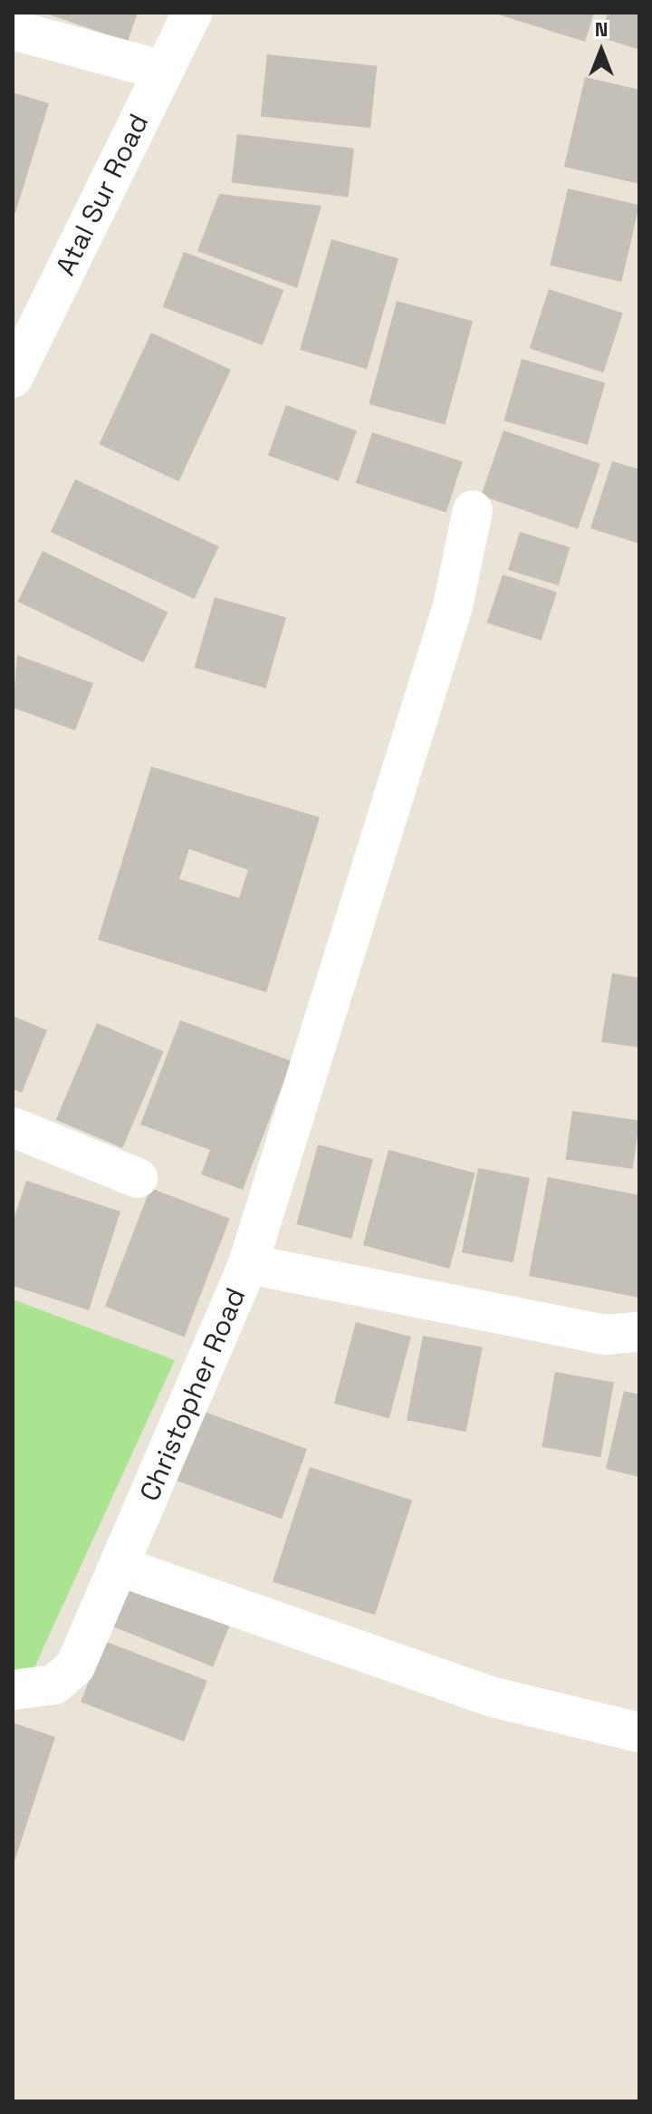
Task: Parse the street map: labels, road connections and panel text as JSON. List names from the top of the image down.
{
  "streets": {
    "street": ["Atal Sur Road", "Christopher Road"]
  },
  "north": "top"
}
